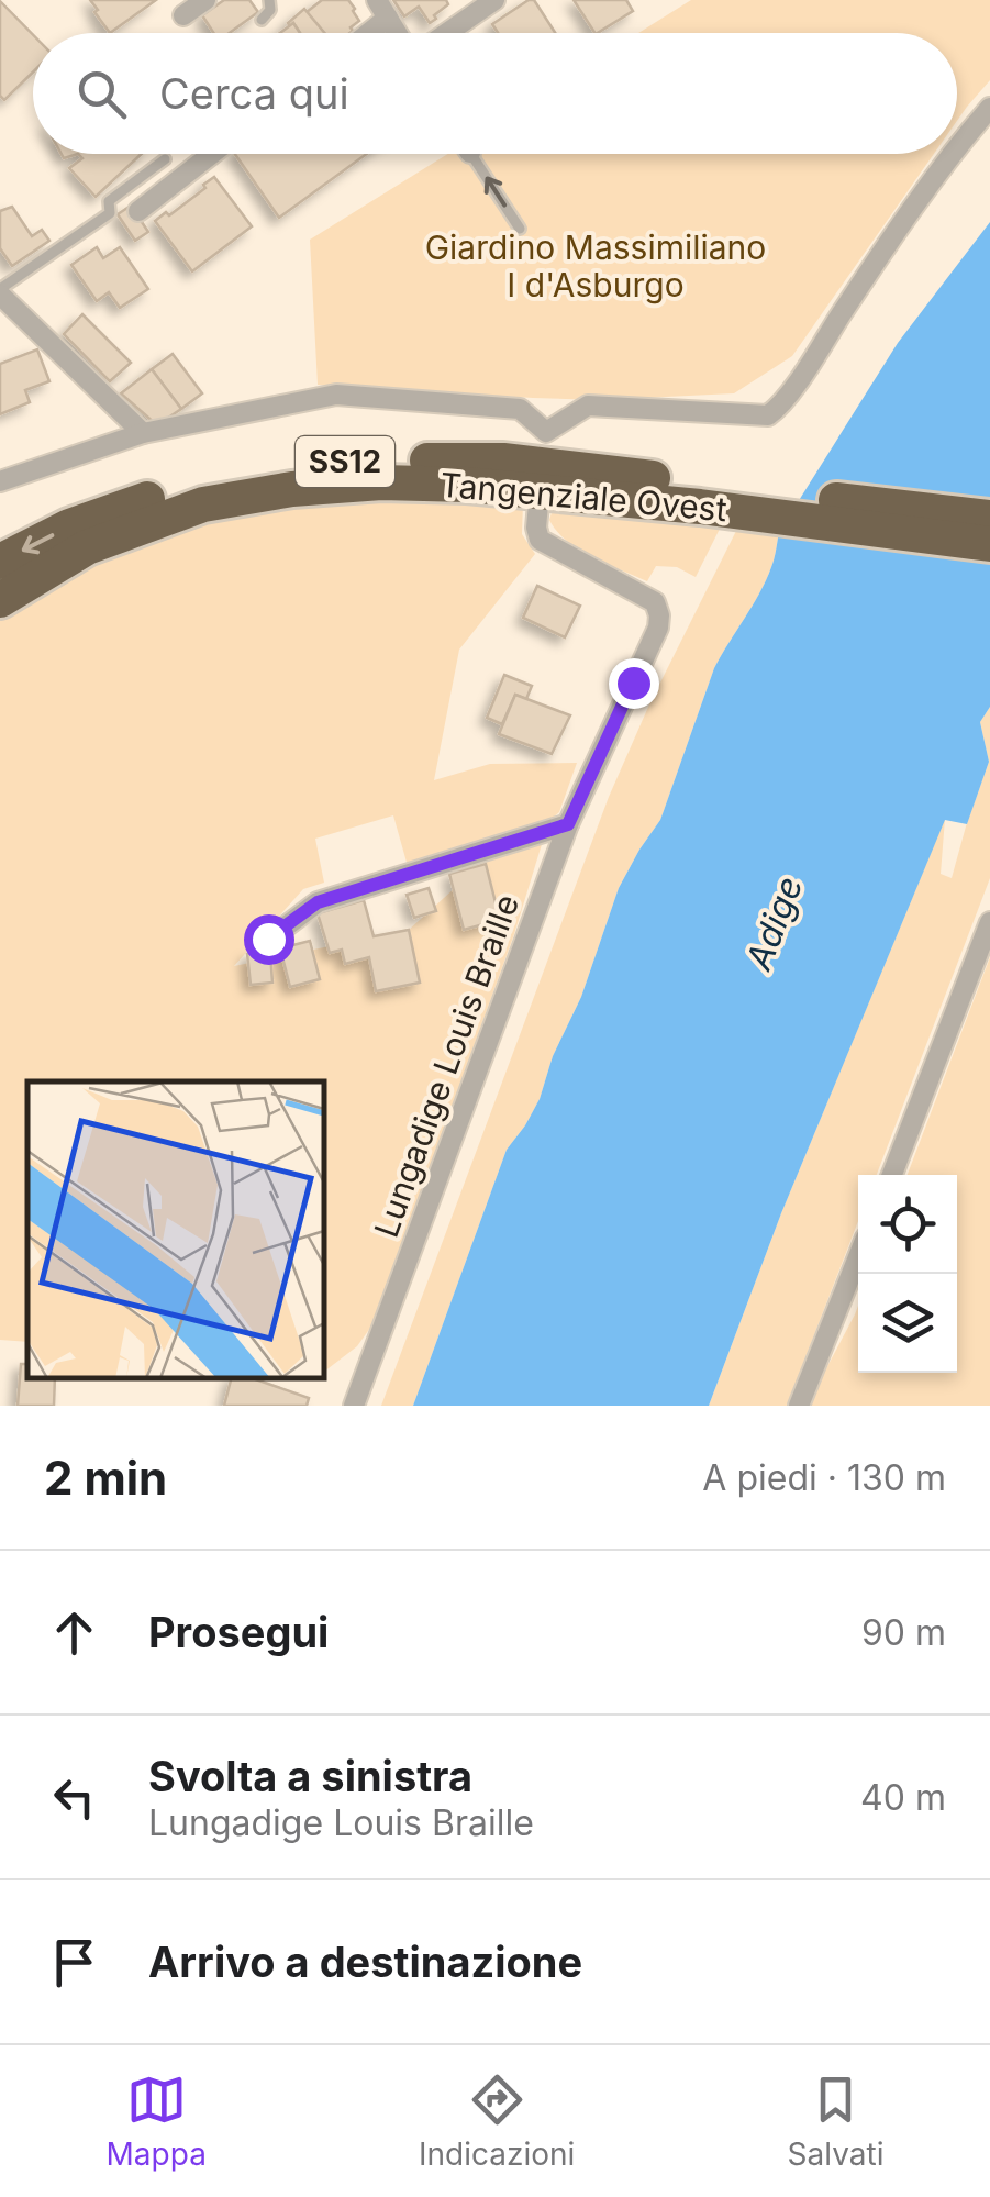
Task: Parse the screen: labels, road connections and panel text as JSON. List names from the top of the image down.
{
  "streets": {
    "highway": ["SS12", "Tangenziale Ovest"],
    "street": ["Lungadige Louis Braille"]
  },
  "water": ["Adige"],
  "parks": ["Giardino Massimiliano I d'Asburgo"],
  "page": {
    "search": "Cerca qui",
    "heading": ["2 min", "A piedi · 130 m"],
    "list": [
      ["Prosegui", "90 m"],
      ["Svolta a sinistra", "Lungadige Louis Braille", "40 m"],
      "Arrivo a destinazione"
    ],
    "nav": ["Mappa", "Indicazioni", "Salvati"]
  }
}
